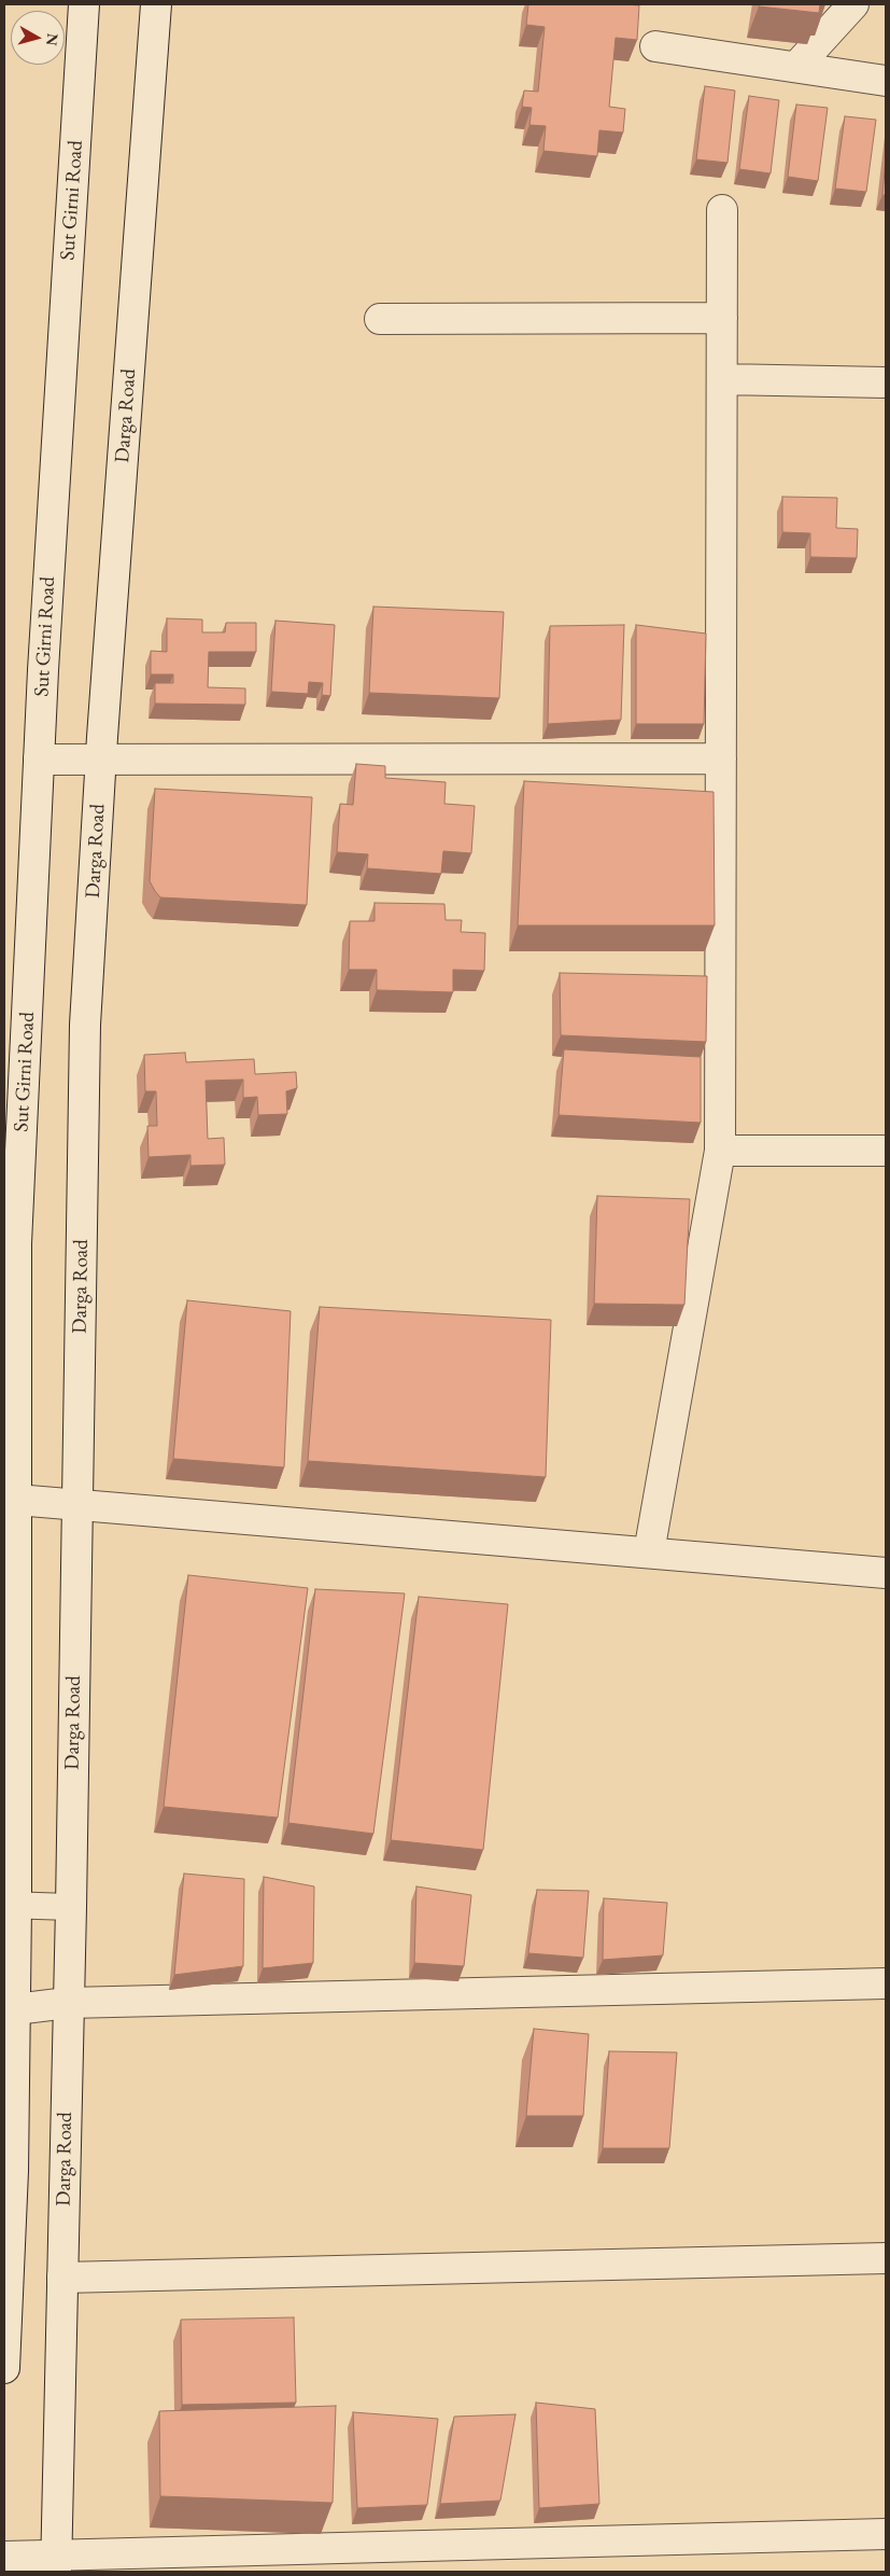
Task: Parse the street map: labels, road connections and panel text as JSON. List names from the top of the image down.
{
  "streets": {
    "street": ["Sut Girni Road", "Darga Road"]
  },
  "north": "right"
}
